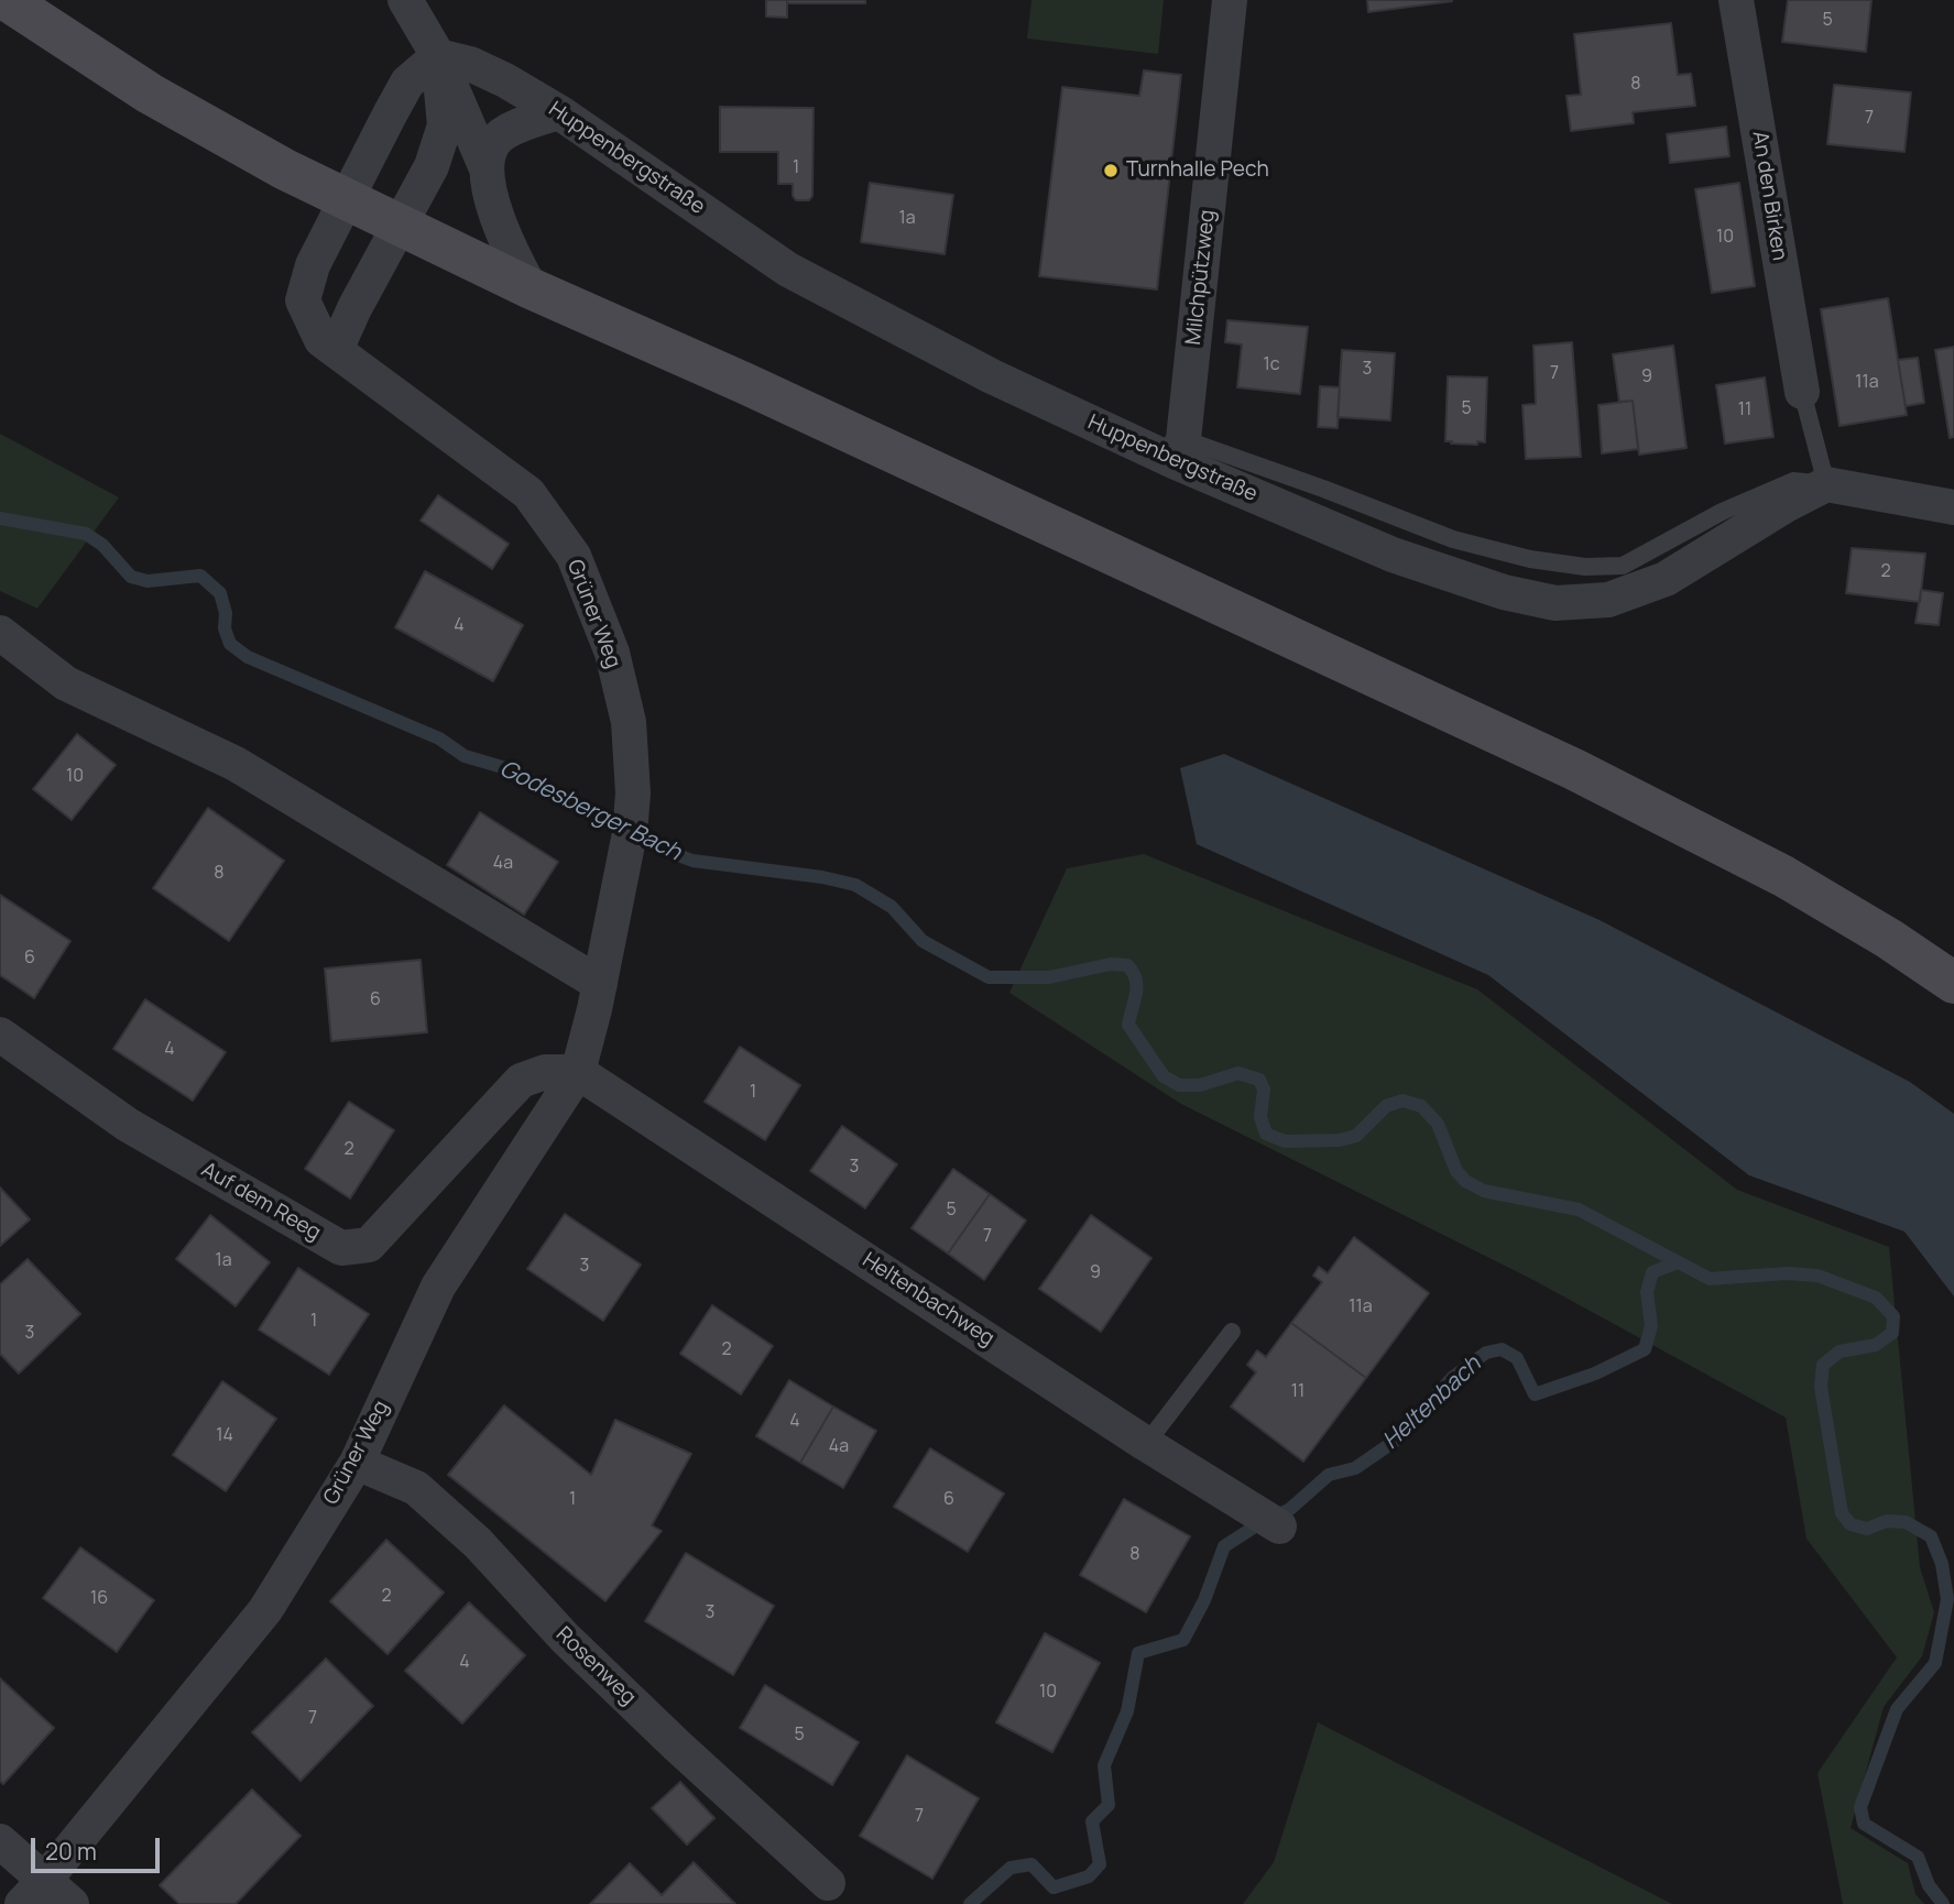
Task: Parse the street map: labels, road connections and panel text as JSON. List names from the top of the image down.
{
  "streets": {
    "street": [
      "Huppenbergstraße",
      "An den Birken",
      "Milchpützweg",
      "Grüner Weg",
      "Auf dem Reeg",
      "Heltenbachweg",
      "Rosenweg"
    ]
  },
  "crossings": [
    ["Huppenbergstraße", "Milchpützweg"],
    ["Huppenbergstraße", "Grüner Weg"],
    ["Grüner Weg", "Auf dem Reeg"],
    ["Grüner Weg", "Heltenbachweg"],
    ["Grüner Weg", "Rosenweg"],
    ["Auf dem Reeg", "Heltenbachweg"]
  ],
  "water": ["Godesberger Bach", "Heltenbach"],
  "places": ["Turnhalle Pech"],
  "house_numbers": [
    "5",
    "8",
    "7",
    "1",
    "1a",
    "10",
    "1c",
    "3",
    "7",
    "9",
    "11a",
    "5",
    "11",
    "2",
    "4",
    "10",
    "4a",
    "8",
    "6",
    "6",
    "4",
    "1",
    "2",
    "3",
    "5",
    "7",
    "1a",
    "3",
    "9",
    "11a",
    "1",
    "3",
    "2",
    "11",
    "4",
    "14",
    "4a",
    "1",
    "6",
    "8",
    "2",
    "16",
    "3",
    "4",
    "10",
    "7",
    "5",
    "7"
  ],
  "scale_bar": "20 m"
}
